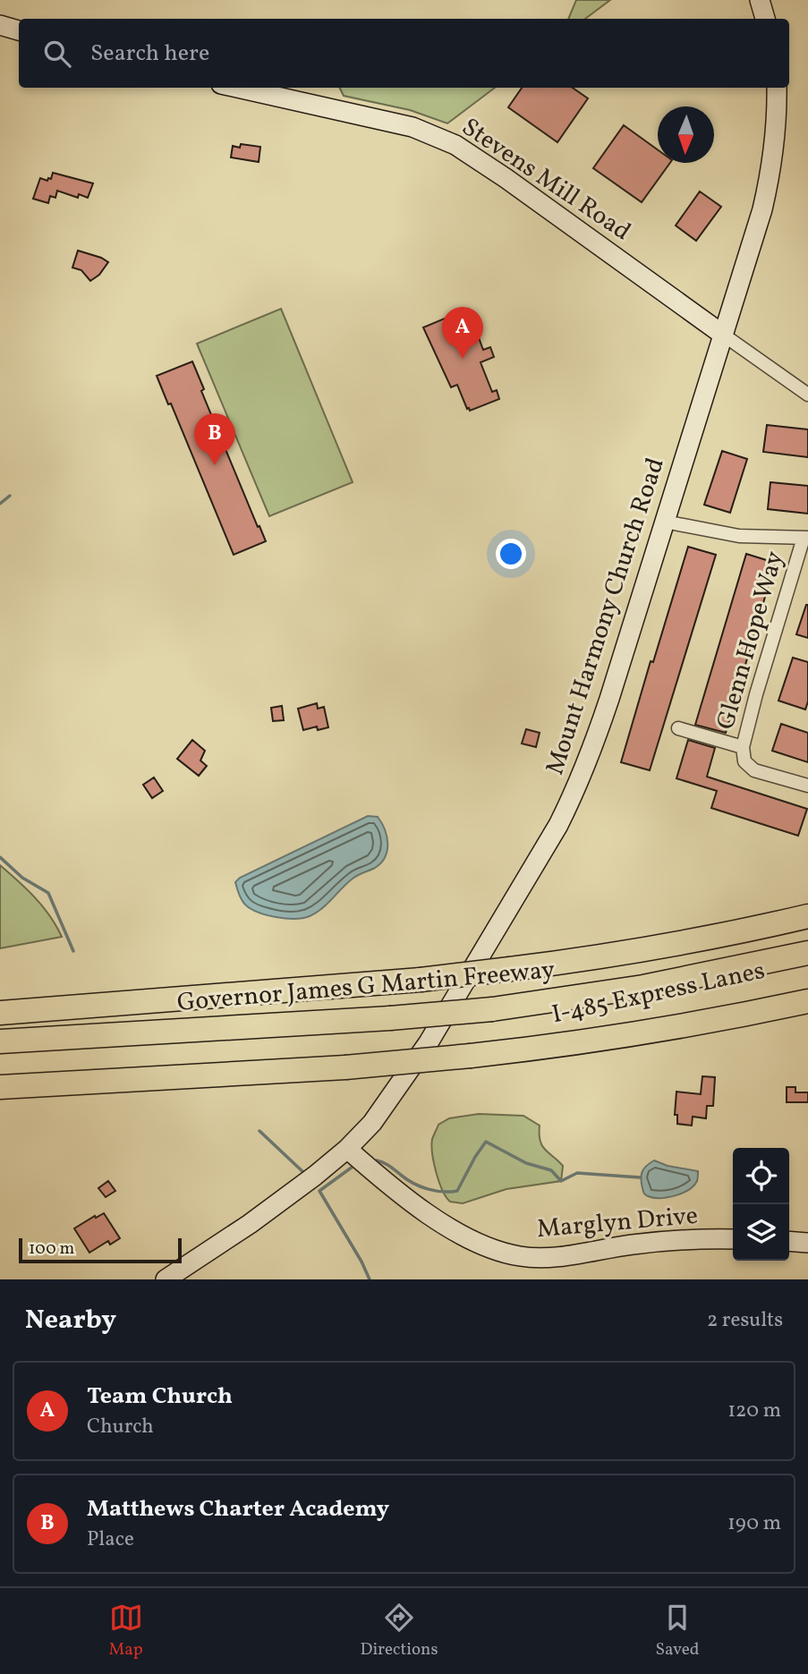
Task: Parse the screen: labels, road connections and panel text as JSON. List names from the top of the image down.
{
  "streets": {
    "highway": ["Governor James G Martin Freeway", "I-485 Express Lanes"],
    "street": [
      "Stevens Mill Road",
      "Mount Harmony Church Road",
      "Glenn Hope Way",
      "Marglyn Drive"
    ]
  },
  "crossings": [
    ["Stevens Mill Road", "Mount Harmony Church Road"],
    ["Mount Harmony Church Road", "Marglyn Drive"],
    ["Governor James G Martin Freeway", "I-485 Express Lanes"]
  ],
  "scale_bar": "100 m",
  "north": "bottom",
  "page": {
    "search": "Search here",
    "pins": ["A", "B"],
    "scale": "100 m",
    "heading": ["Nearby", "2 results"],
    "list": [
      {
        "mark": "A",
        "name": "Team Church",
        "note": "Church",
        "value": "120 m"
      },
      {
        "mark": "B",
        "name": "Matthews Charter Academy",
        "note": "Place",
        "value": "190 m"
      }
    ],
    "nav": ["Map", "Directions", "Saved"]
  }
}
